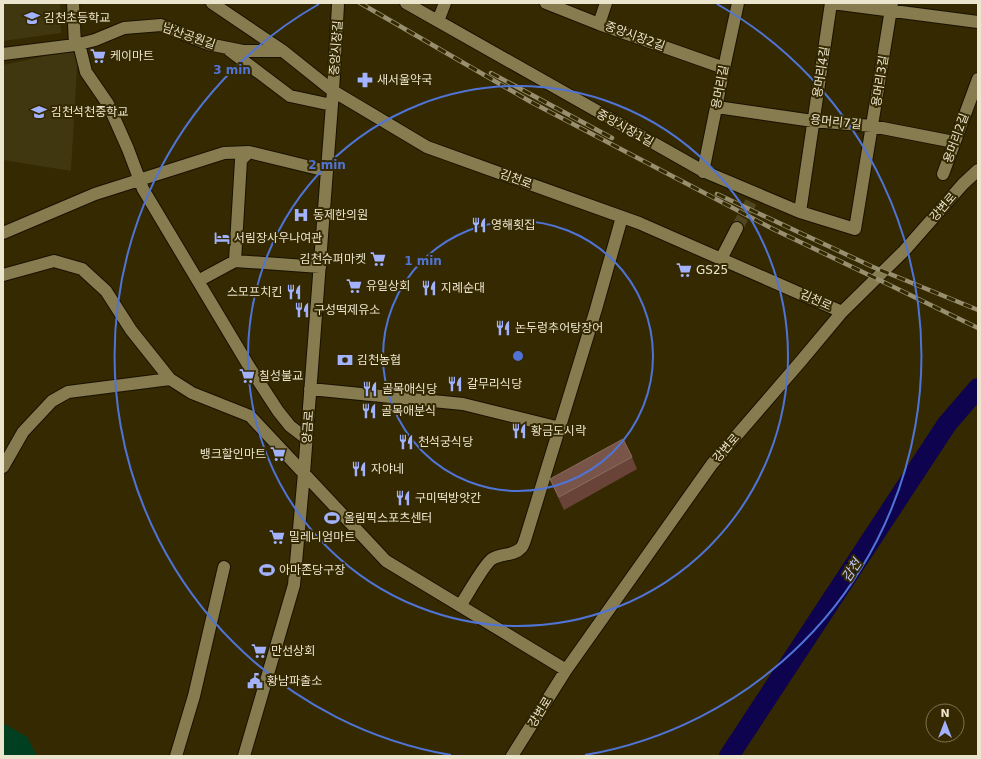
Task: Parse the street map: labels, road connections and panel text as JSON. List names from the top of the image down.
{
  "streets": {
    "street": [
      "남산공원길",
      "중앙시장2길",
      "중앙시장길",
      "용머리4길",
      "용머리3길",
      "용머리길",
      "용머리7길",
      "중앙시장1길",
      "용머리2길",
      "김천로",
      "강변로",
      "양금로"
    ]
  },
  "crossings": [
    ["남산공원길", "김천로"],
    ["중앙시장2길", "용머리길"],
    ["중앙시장길", "김천로"],
    ["중앙시장길", "양금로"],
    ["용머리4길", "용머리7길"],
    ["용머리4길", "중앙시장1길"],
    ["용머리3길", "용머리7길"],
    ["용머리3길", "중앙시장1길"],
    ["용머리길", "용머리7길"],
    ["용머리길", "중앙시장1길"],
    ["용머리7길", "용머리2길"],
    ["김천로", "강변로"],
    ["김천로", "양금로"]
  ],
  "water": ["감천"],
  "places": {
    "school or university": ["김천초등학교", "김천석천중학교"],
    "supermarket": [
      "케이마트",
      "김천슈퍼마켓",
      "GS25",
      "유일상회",
      "칠성불교",
      "뱅크할인마트",
      "밀레니엄마트",
      "만선상회"
    ],
    "pharmacy": ["새서울약국"],
    "hospital": ["동제한의원"],
    "restaurant": [
      "영해횟집",
      "지례순대",
      "스모프치킨",
      "구성떡제유소",
      "논두렁추어탕장어",
      "갈무리식당",
      "골목애식당",
      "골목애분식",
      "황금도시락",
      "천석궁식당",
      "자야네",
      "구미떡방앗간"
    ],
    "hotel": ["서림장사우나여관"],
    "bank": ["김천농협"],
    "sports": ["올림픽스포츠센터", "아마존당구장"],
    "public building": ["황남파출소"]
  },
  "north": "top",
  "rings": ["3 min", "2 min", "1 min"]
}
